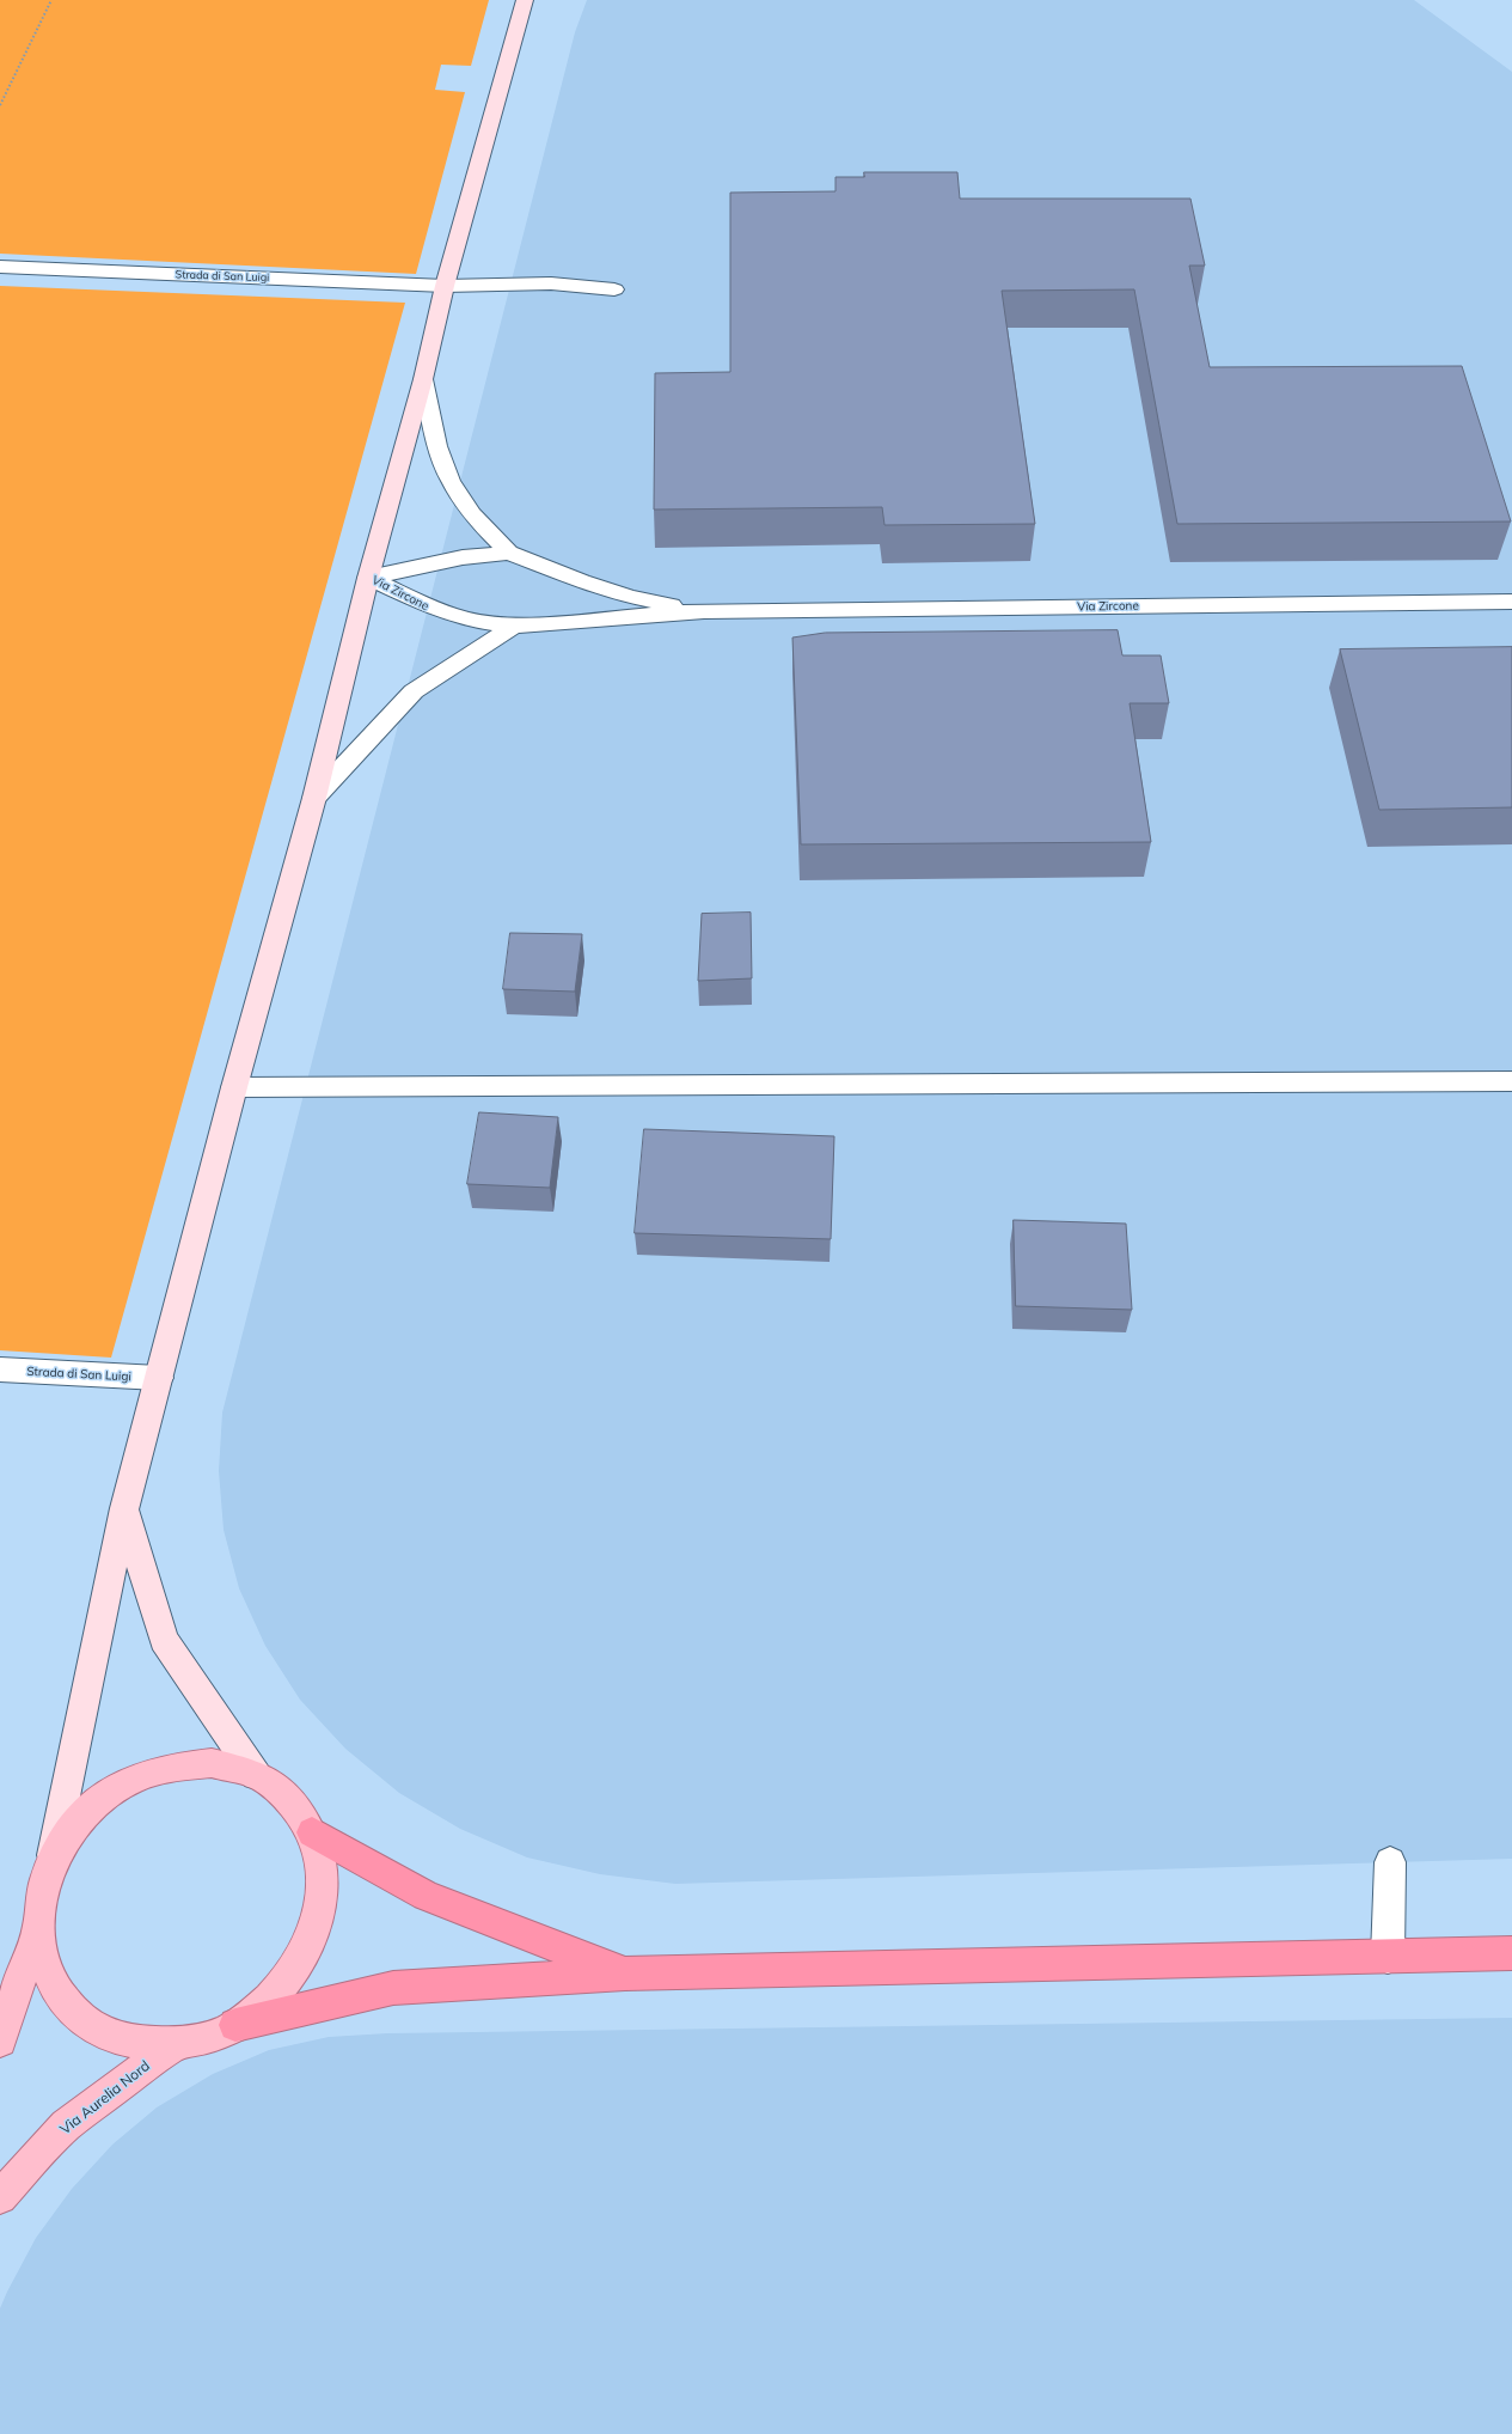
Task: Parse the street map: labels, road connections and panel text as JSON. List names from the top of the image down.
{
  "streets": {
    "main road": ["Via Aurelia Nord"],
    "street": ["Strada di San Luigi", "Via Zircone"]
  }
}
